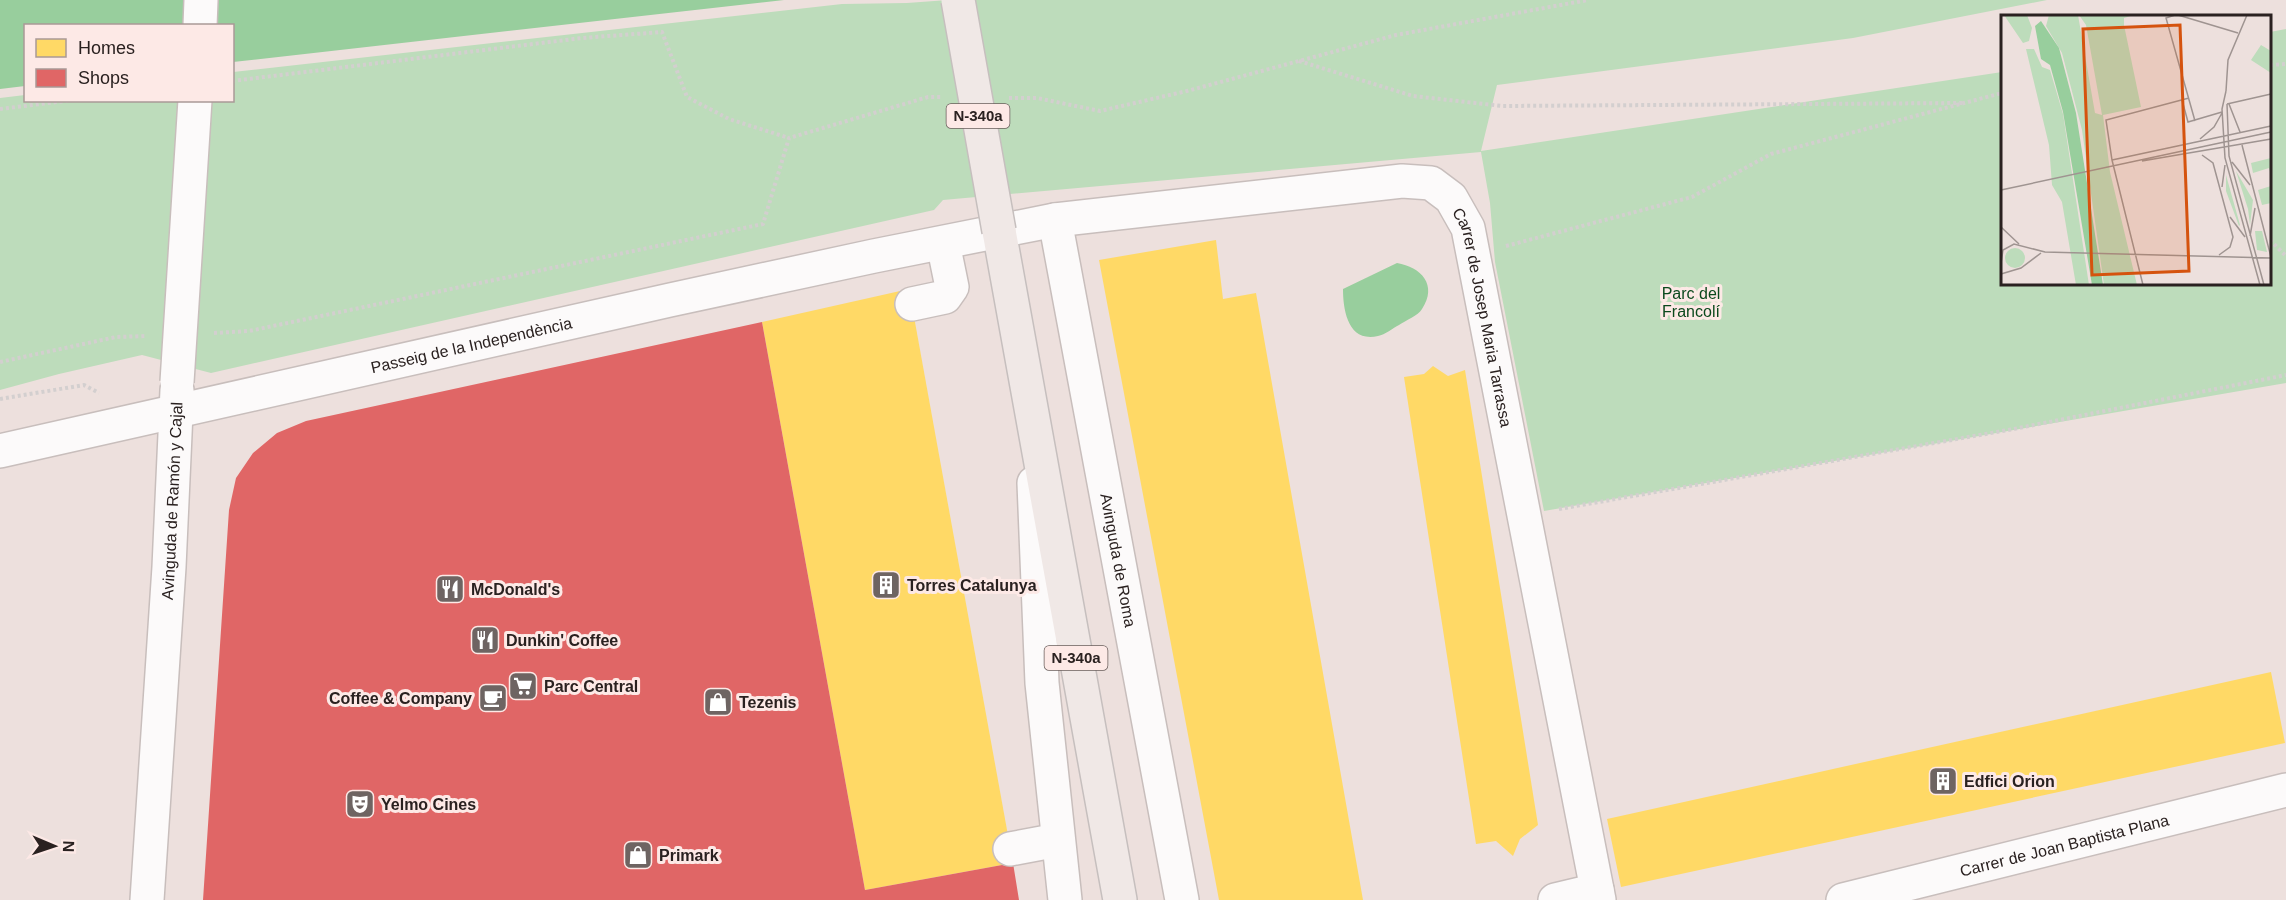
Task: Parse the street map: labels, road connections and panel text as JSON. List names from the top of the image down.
{
  "streets": {
    "main road": ["N-340a"],
    "street": [
      "Carrer de Josep Maria Tarrassa",
      "Passeig de la Independència",
      "Avinguda de Ramón y Cajal",
      "Avinguda de Roma",
      "Carrer de Joan Baptista Plana"
    ]
  },
  "crossings": [
    ["N-340a", "Carrer de Josep Maria Tarrassa"],
    ["N-340a", "Passeig de la Independència"],
    ["Carrer de Josep Maria Tarrassa", "Passeig de la Independència"],
    ["Carrer de Josep Maria Tarrassa", "Avinguda de Roma"],
    ["Passeig de la Independència", "Avinguda de Ramón y Cajal"]
  ],
  "parks": ["Parc del Francolí"],
  "places": {
    "building": ["Torres Catalunya", "Edfici Orion"],
    "restaurant": ["McDonald's", "Dunkin' Coffee"],
    "supermarket": ["Parc Central"],
    "cafe": ["Coffee & Company"],
    "shop": ["Tezenis", "Primark"],
    "theatre": ["Yelmo Cines"]
  },
  "legend": ["Homes", "Shops"],
  "north": "right"
}
